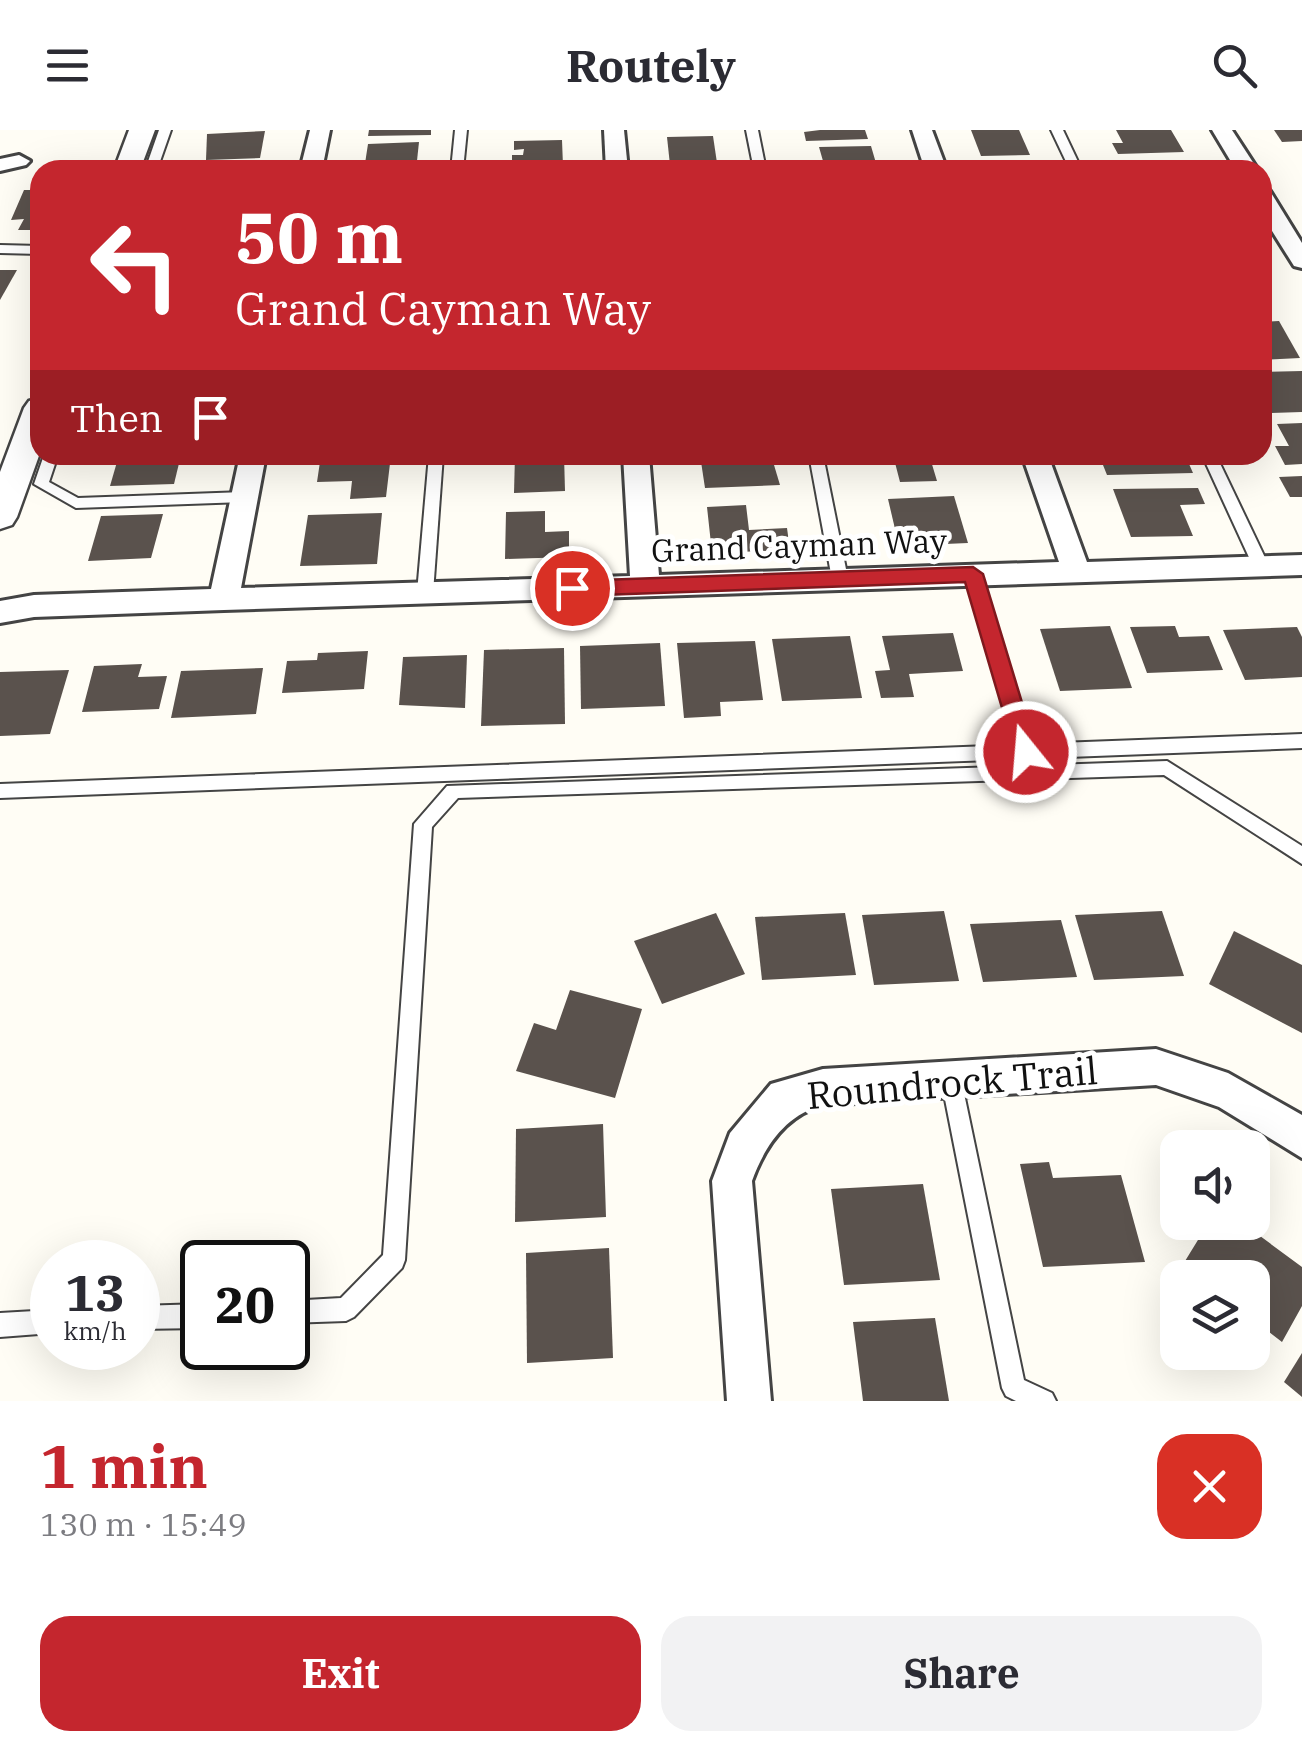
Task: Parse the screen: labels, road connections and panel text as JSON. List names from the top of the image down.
{
  "streets": {
    "street": ["Grand Cayman Way", "Roundrock Trail"]
  },
  "page": {
    "header": "Routely",
    "turn": ["50 m", "Grand Cayman Way"],
    "then": "Then",
    "speed": "13 km/h",
    "limit": "20",
    "heading": ["1 min", "130 m · 15:49"],
    "buttons": ["Exit", "Share"]
  }
}
